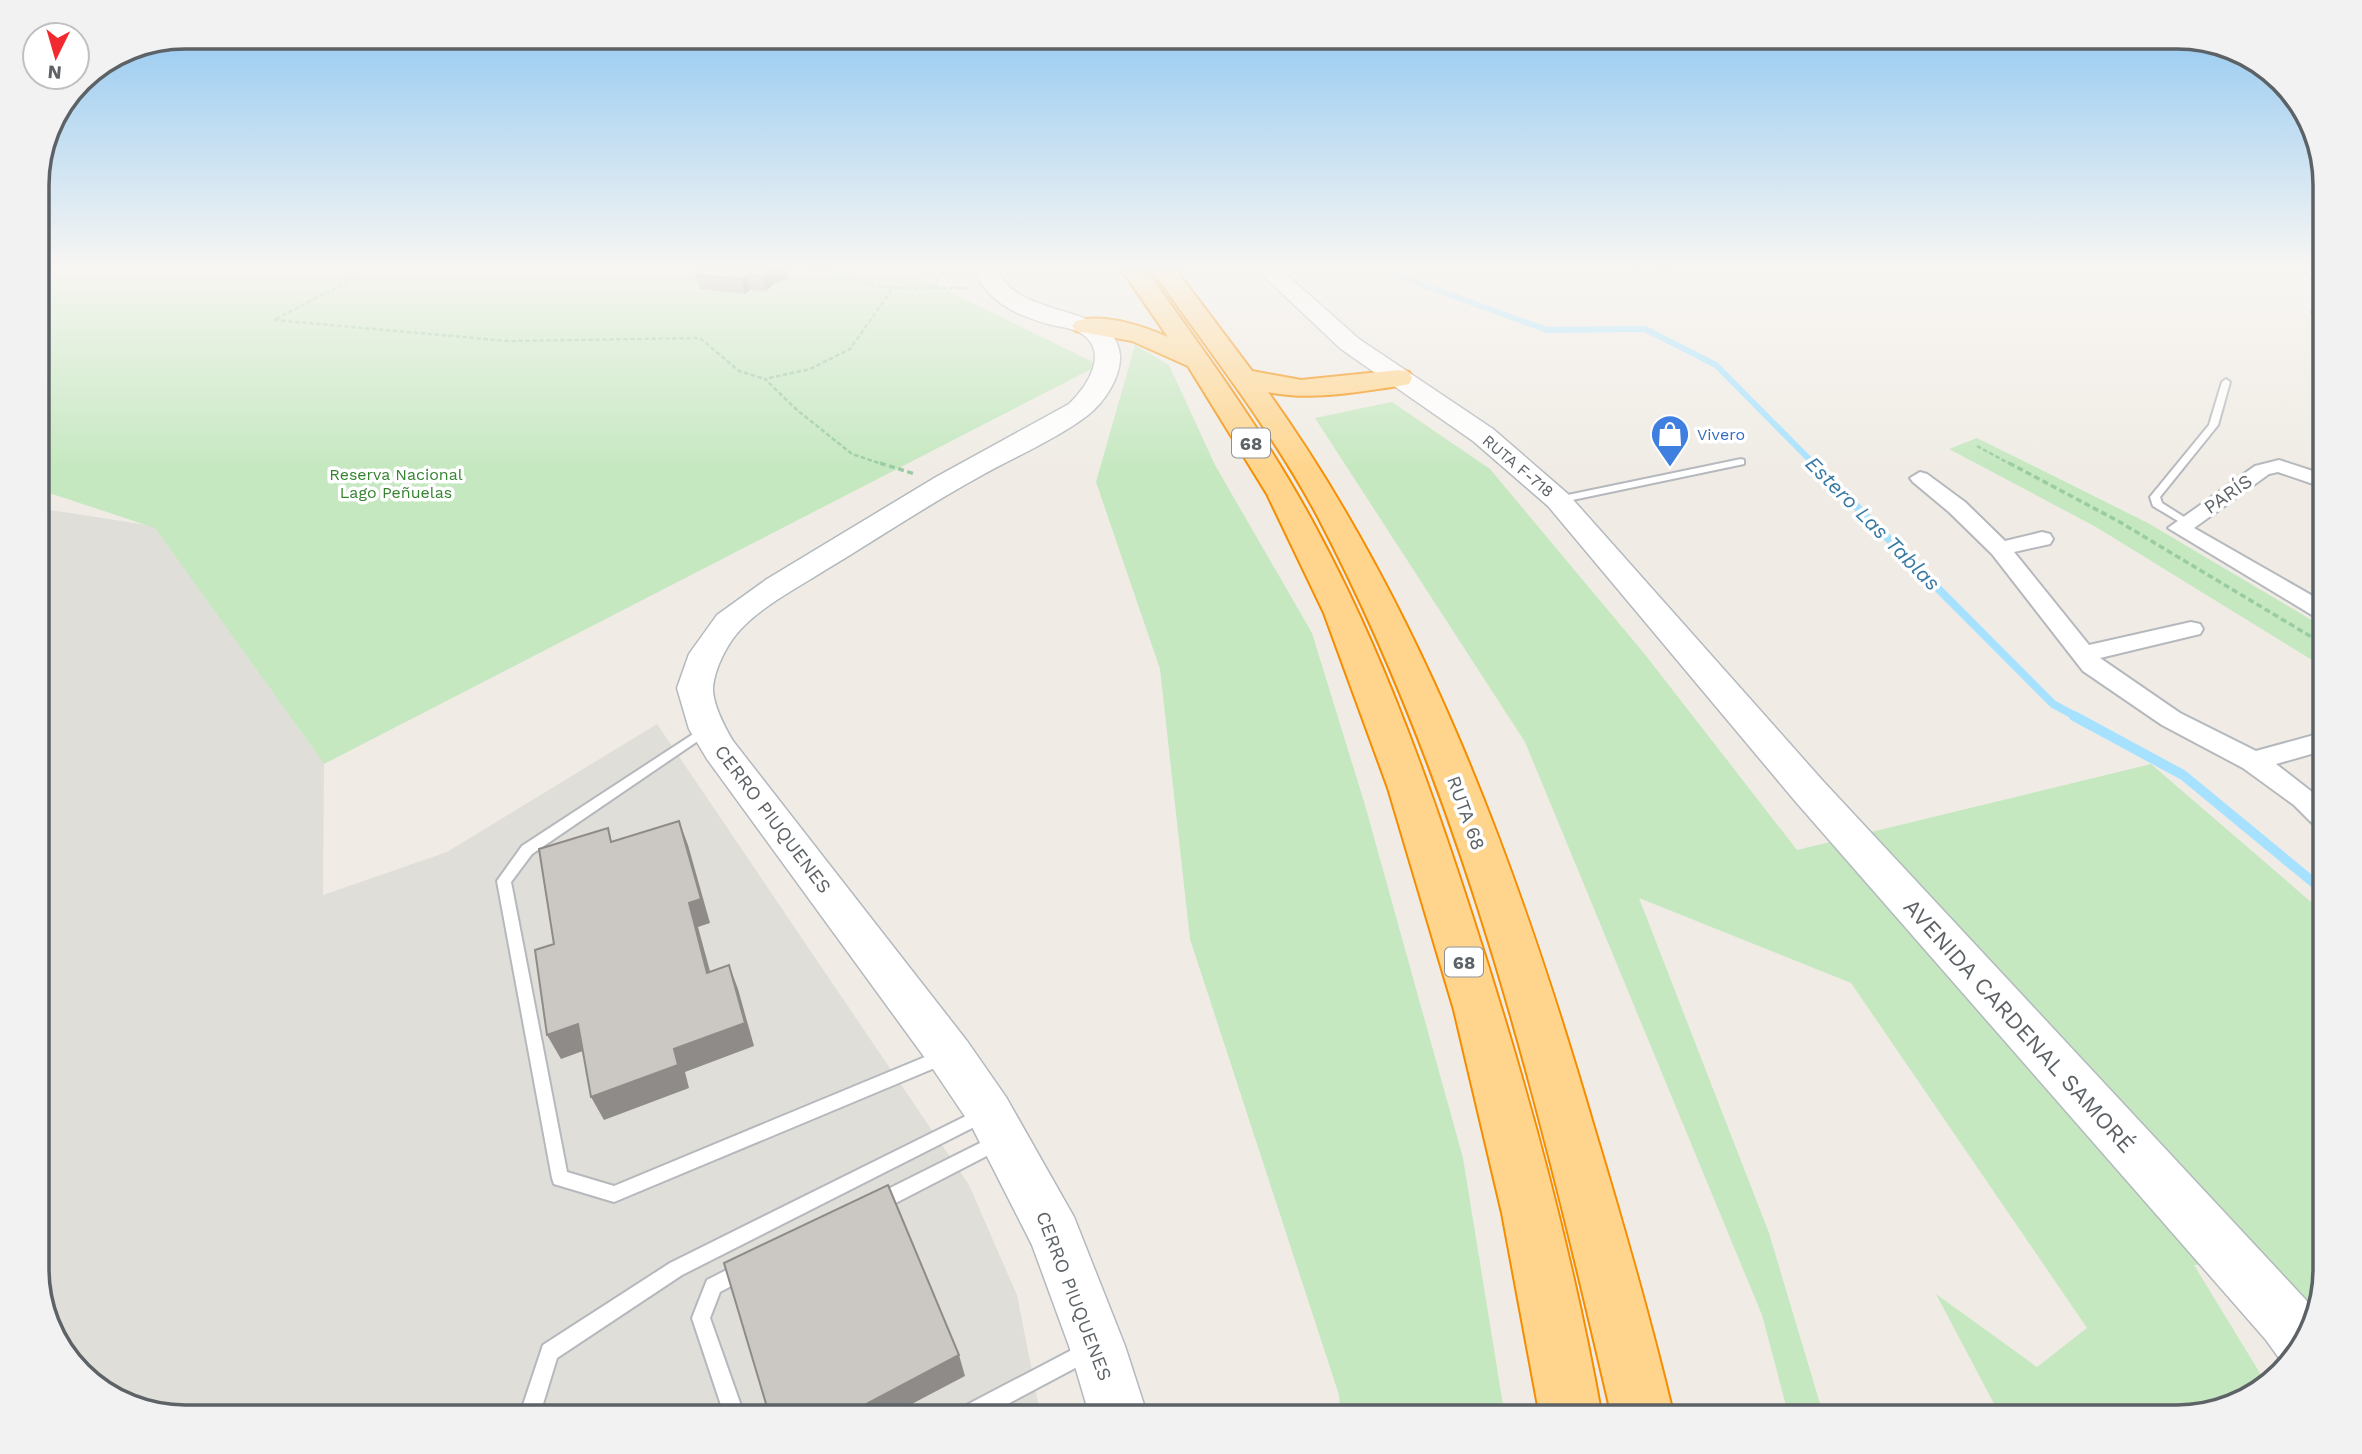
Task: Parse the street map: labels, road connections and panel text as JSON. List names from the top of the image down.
{
  "streets": {
    "highway": ["68", "RUTA 68"],
    "street": [
      "RUTA F-718",
      "PARÍS",
      "CERRO PIUQUENES",
      "AVENIDA CARDENAL SAMORÉ"
    ]
  },
  "crossings": [
    ["RUTA F-718", "AVENIDA CARDENAL SAMORÉ"]
  ],
  "water": ["Estero Las Tablas"],
  "parks": ["Reserva Nacional Lago Peñuelas"],
  "places": {
    "shop": ["Vivero"]
  },
  "north": "bottom"
}
